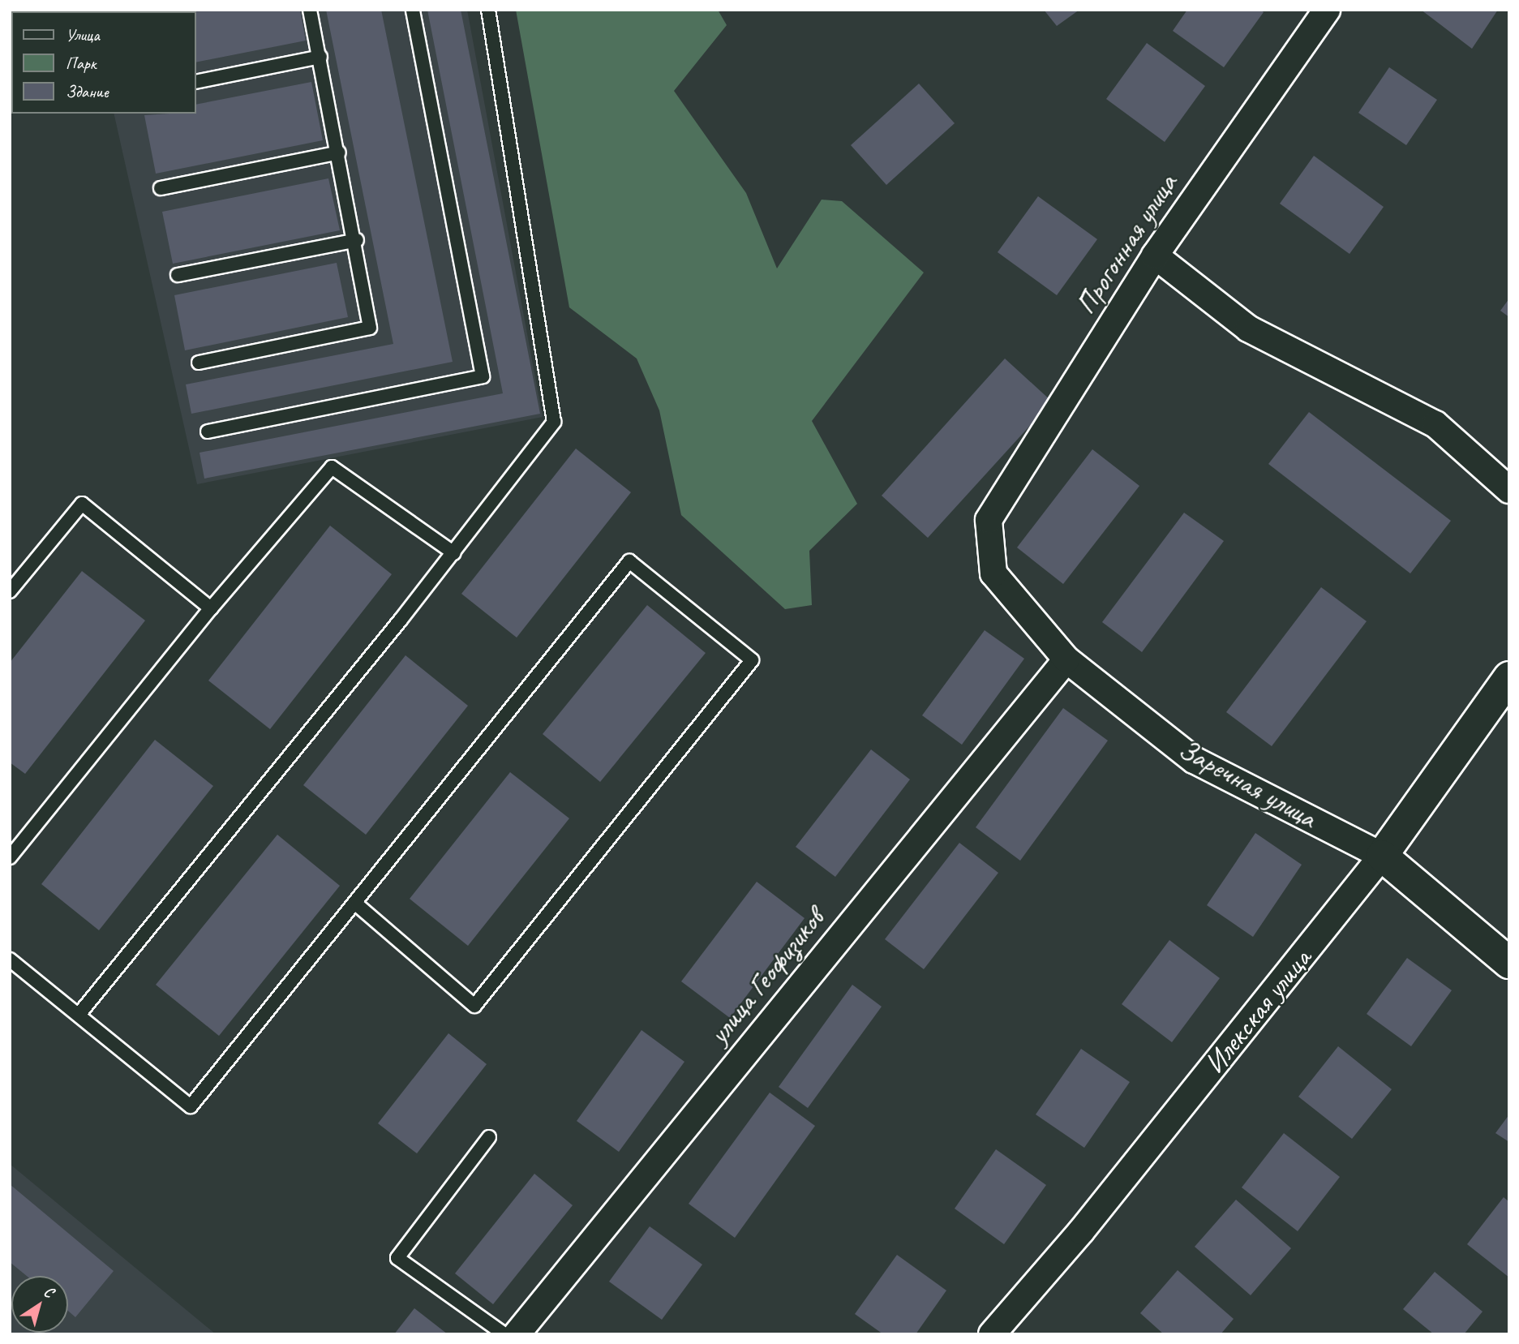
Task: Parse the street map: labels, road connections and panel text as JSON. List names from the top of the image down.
{
  "streets": {
    "street": [
      "Прогонная улица",
      "Заречная улица",
      "улица Геофизиков",
      "Илекская улица"
    ]
  },
  "crossings": [
    ["Прогонная улица", "Заречная улица"],
    ["Заречная улица", "улица Геофизиков"],
    ["Заречная улица", "Илекская улица"]
  ],
  "legend": ["Улица", "Парк", "Здание"],
  "north": "top right"
}
